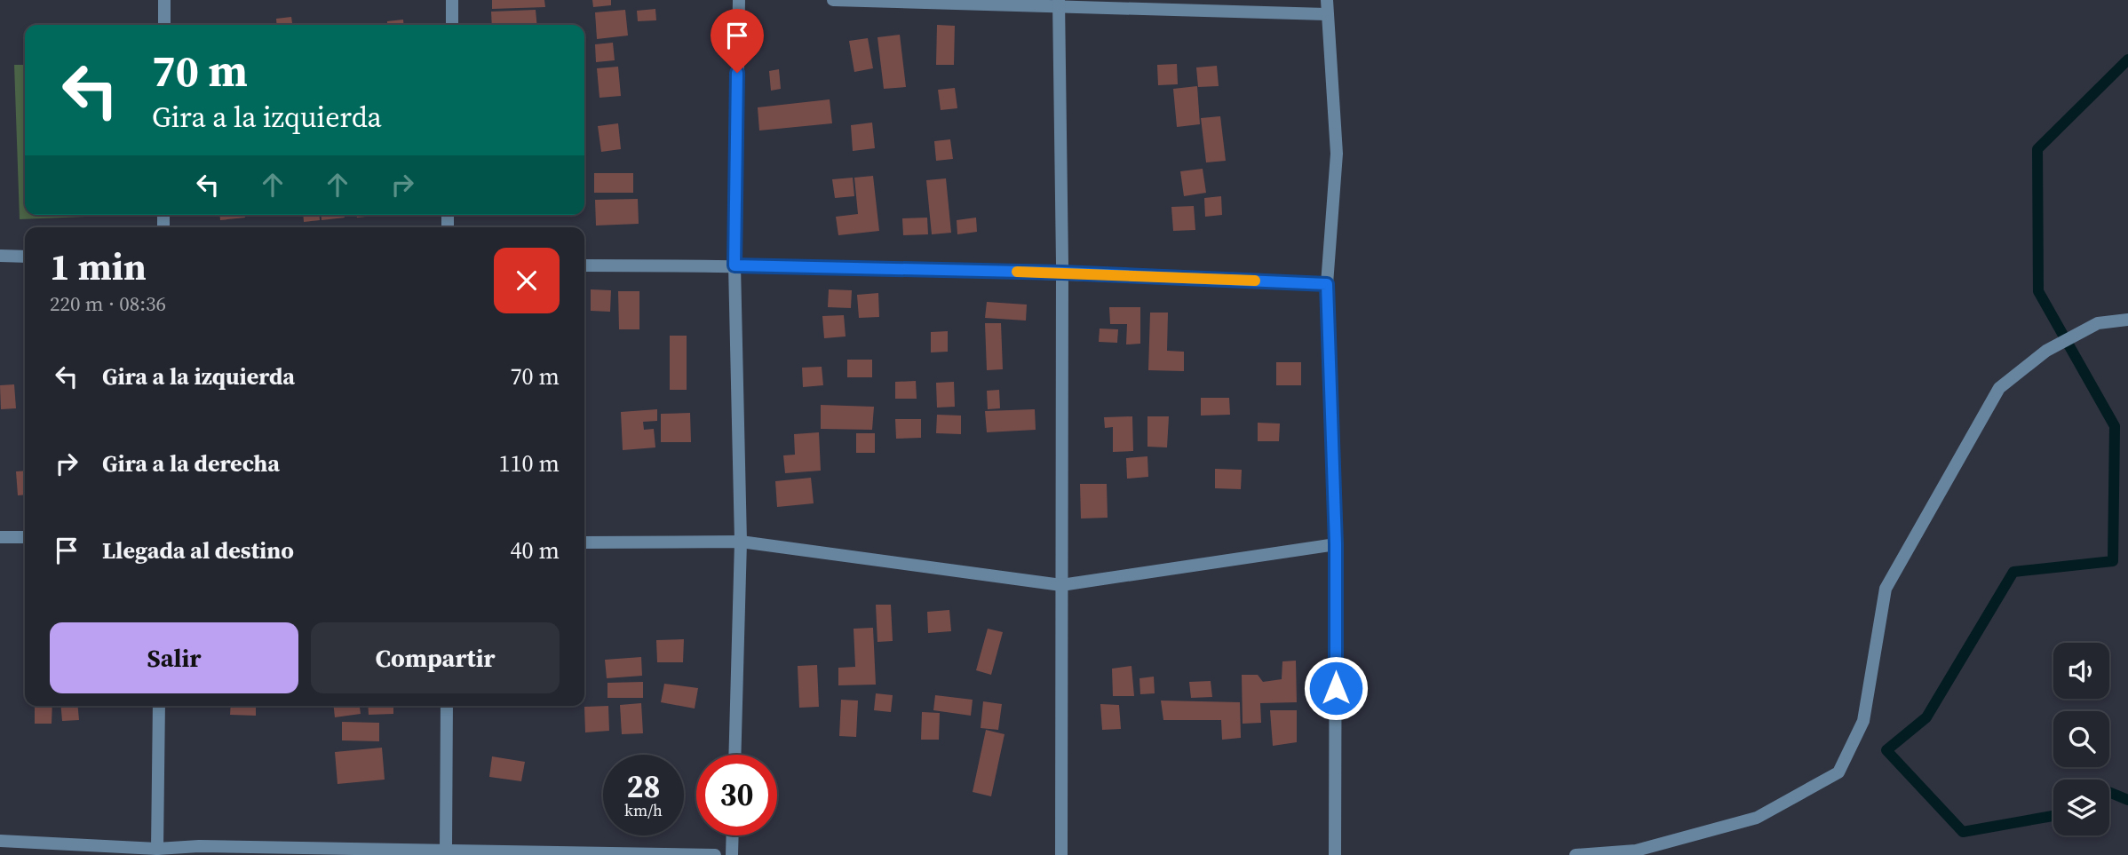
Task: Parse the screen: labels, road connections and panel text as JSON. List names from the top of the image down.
{
  "page": {
    "turn": ["70 m", "Gira a la izquierda"],
    "heading": ["1 min", "220 m · 08:36"],
    "list": [
      {
        "name": "Gira a la izquierda",
        "value": "70 m"
      },
      {
        "name": "Gira a la derecha",
        "value": "110 m"
      },
      {
        "name": "Llegada al destino",
        "value": "40 m"
      }
    ],
    "buttons": ["Salir", "Compartir"],
    "speed": "28 km/h",
    "limit": "30"
  }
}
